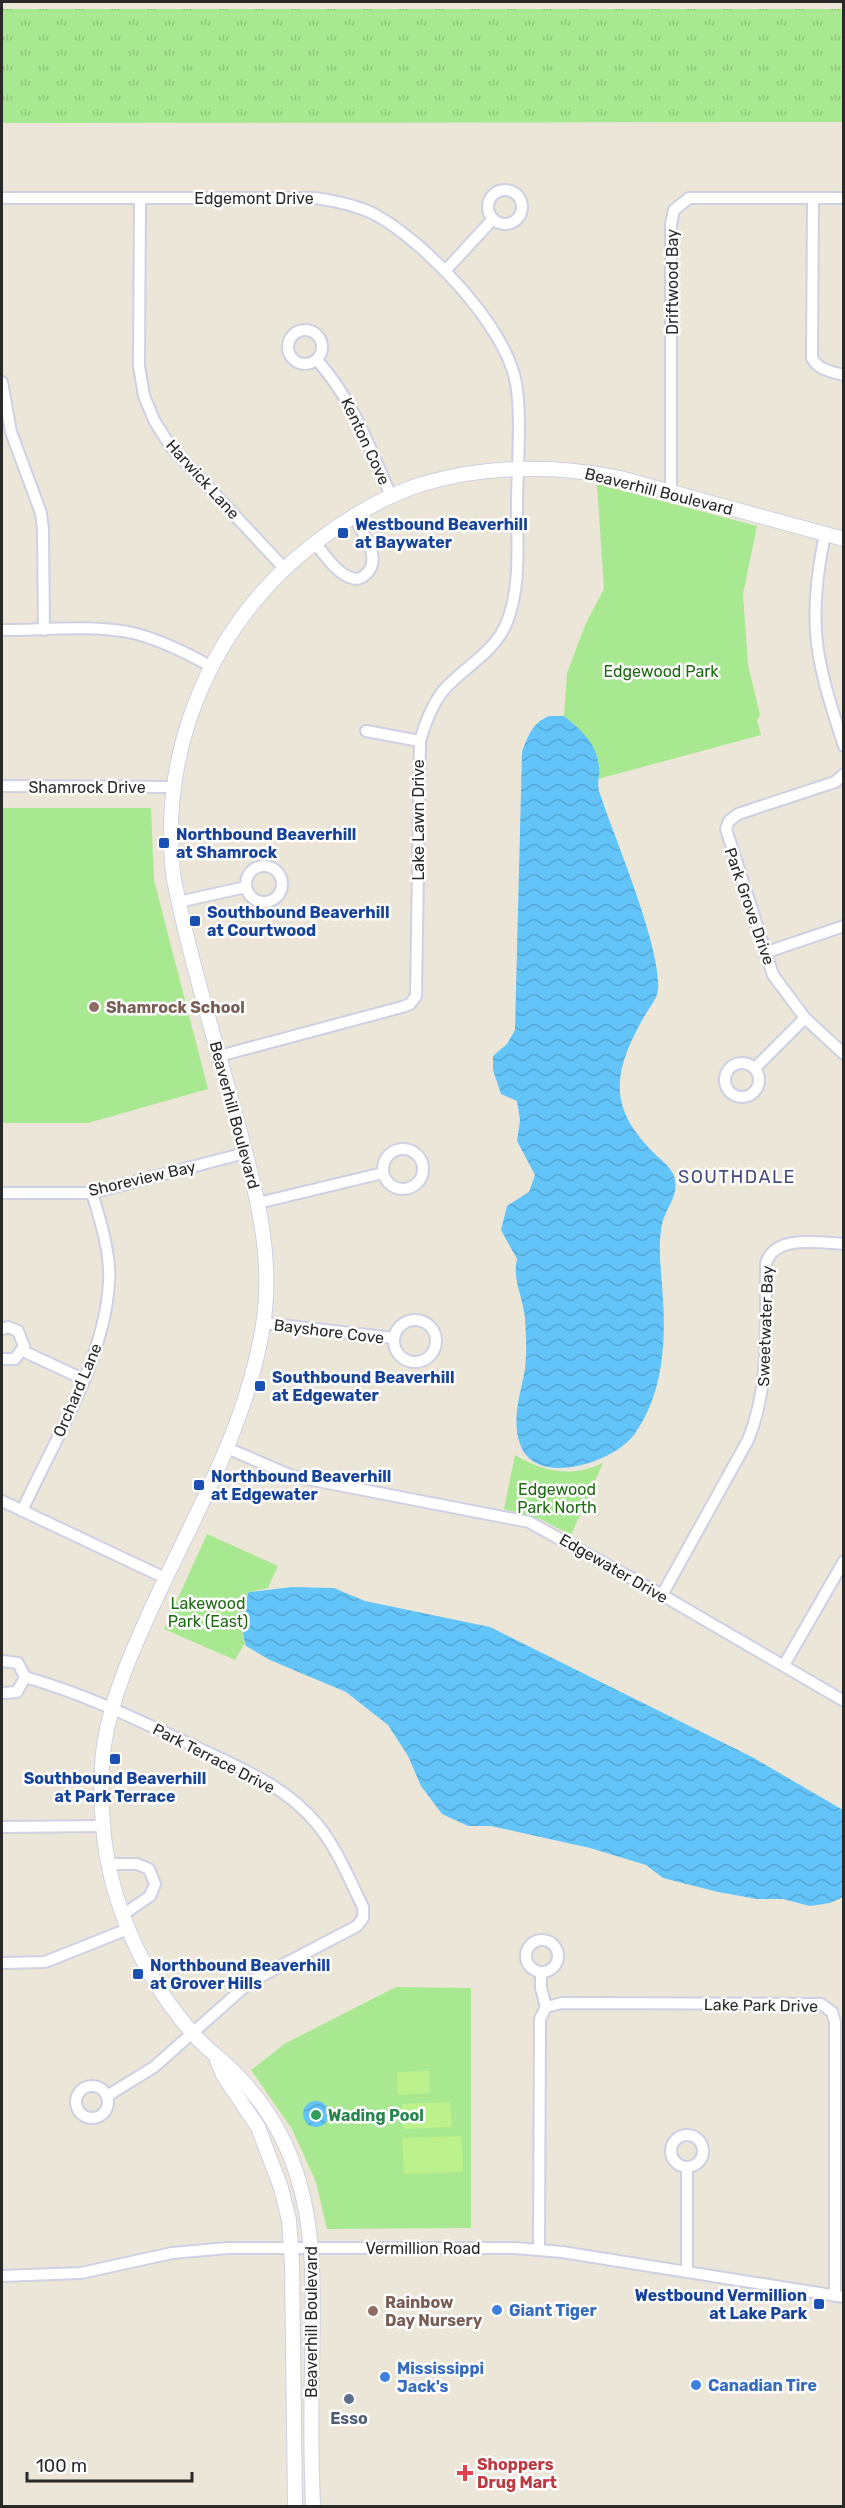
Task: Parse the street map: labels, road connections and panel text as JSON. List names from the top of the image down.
{
  "streets": {
    "street": [
      "Edgemont Drive",
      "Driftwood Bay",
      "Kenton Cove",
      "Harwick Lane",
      "Beaverhill Boulevard",
      "Shamrock Drive",
      "Lake Lawn Drive",
      "Park Grove Drive",
      "Shoreview Bay",
      "Sweetwater Bay",
      "Bayshore Cove",
      "Orchard Lane",
      "Edgewater Drive",
      "Park Terrace Drive",
      "Lake Park Drive",
      "Vermillion Road"
    ]
  },
  "crossings": [
    ["Edgemont Drive", "Harwick Lane"],
    ["Edgemont Drive", "Beaverhill Boulevard"],
    ["Edgemont Drive", "Lake Lawn Drive"],
    ["Driftwood Bay", "Beaverhill Boulevard"],
    ["Kenton Cove", "Beaverhill Boulevard"],
    ["Harwick Lane", "Beaverhill Boulevard"],
    ["Beaverhill Boulevard", "Shamrock Drive"],
    ["Beaverhill Boulevard", "Lake Lawn Drive"],
    ["Beaverhill Boulevard", "Shoreview Bay"],
    ["Beaverhill Boulevard", "Bayshore Cove"],
    ["Beaverhill Boulevard", "Edgewater Drive"],
    ["Beaverhill Boulevard", "Park Terrace Drive"],
    ["Beaverhill Boulevard", "Vermillion Road"],
    ["Shoreview Bay", "Orchard Lane"],
    ["Sweetwater Bay", "Edgewater Drive"],
    ["Lake Park Drive", "Vermillion Road"]
  ],
  "districts": ["SOUTHDALE"],
  "parks": ["Edgewood Park", "Edgewood Park North", "Lakewood Park (East)"],
  "places": {
    "transit": [
      "Westbound Beaverhill at Baywater",
      "Northbound Beaverhill at Shamrock",
      "Southbound Beaverhill at Courtwood",
      "Southbound Beaverhill at Edgewater",
      "Northbound Beaverhill at Edgewater",
      "Southbound Beaverhill at Park Terrace",
      "Northbound Beaverhill at Grover Hills",
      "Westbound Vermillion at Lake Park"
    ],
    "other": [
      "Shamrock School",
      "Wading Pool",
      "Giant Tiger",
      "Rainbow Day Nursery",
      "Mississippi Jack's",
      "Canadian Tire",
      "Esso"
    ],
    "health": ["Shoppers Drug Mart"]
  },
  "scale_bar": "100 m"
}
